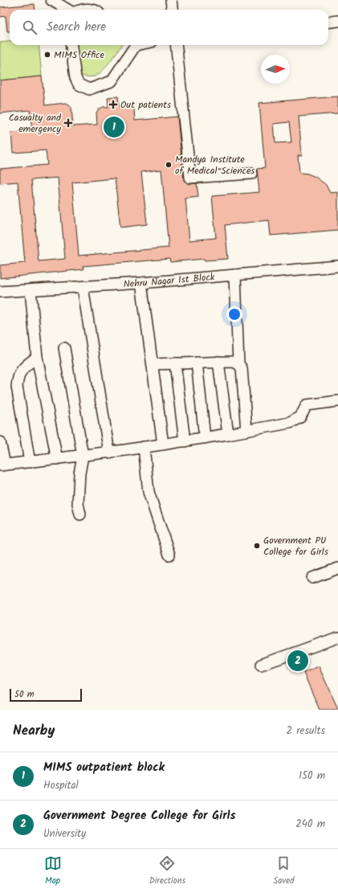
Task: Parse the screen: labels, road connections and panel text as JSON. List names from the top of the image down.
{
  "streets": {
    "street": ["Nehru Nagar 1st Block"]
  },
  "places": {
    "other": ["MIMS Office", "Mandya Institute of Medical Sciences", "Government PU College for Girls"],
    "health": ["Out patients", "Casualty and emergency"]
  },
  "scale_bar": "50 m",
  "north": "right",
  "page": {
    "search": "Search here",
    "pins": ["1", "2"],
    "scale": "50 m",
    "heading": ["Nearby", "2 results"],
    "list": [
      {
        "mark": "1",
        "name": "MIMS outpatient block",
        "note": "Hospital",
        "value": "150 m"
      },
      {
        "mark": "2",
        "name": "Government Degree College for Girls",
        "note": "University",
        "value": "240 m"
      }
    ],
    "nav": ["Map", "Directions", "Saved"]
  }
}
